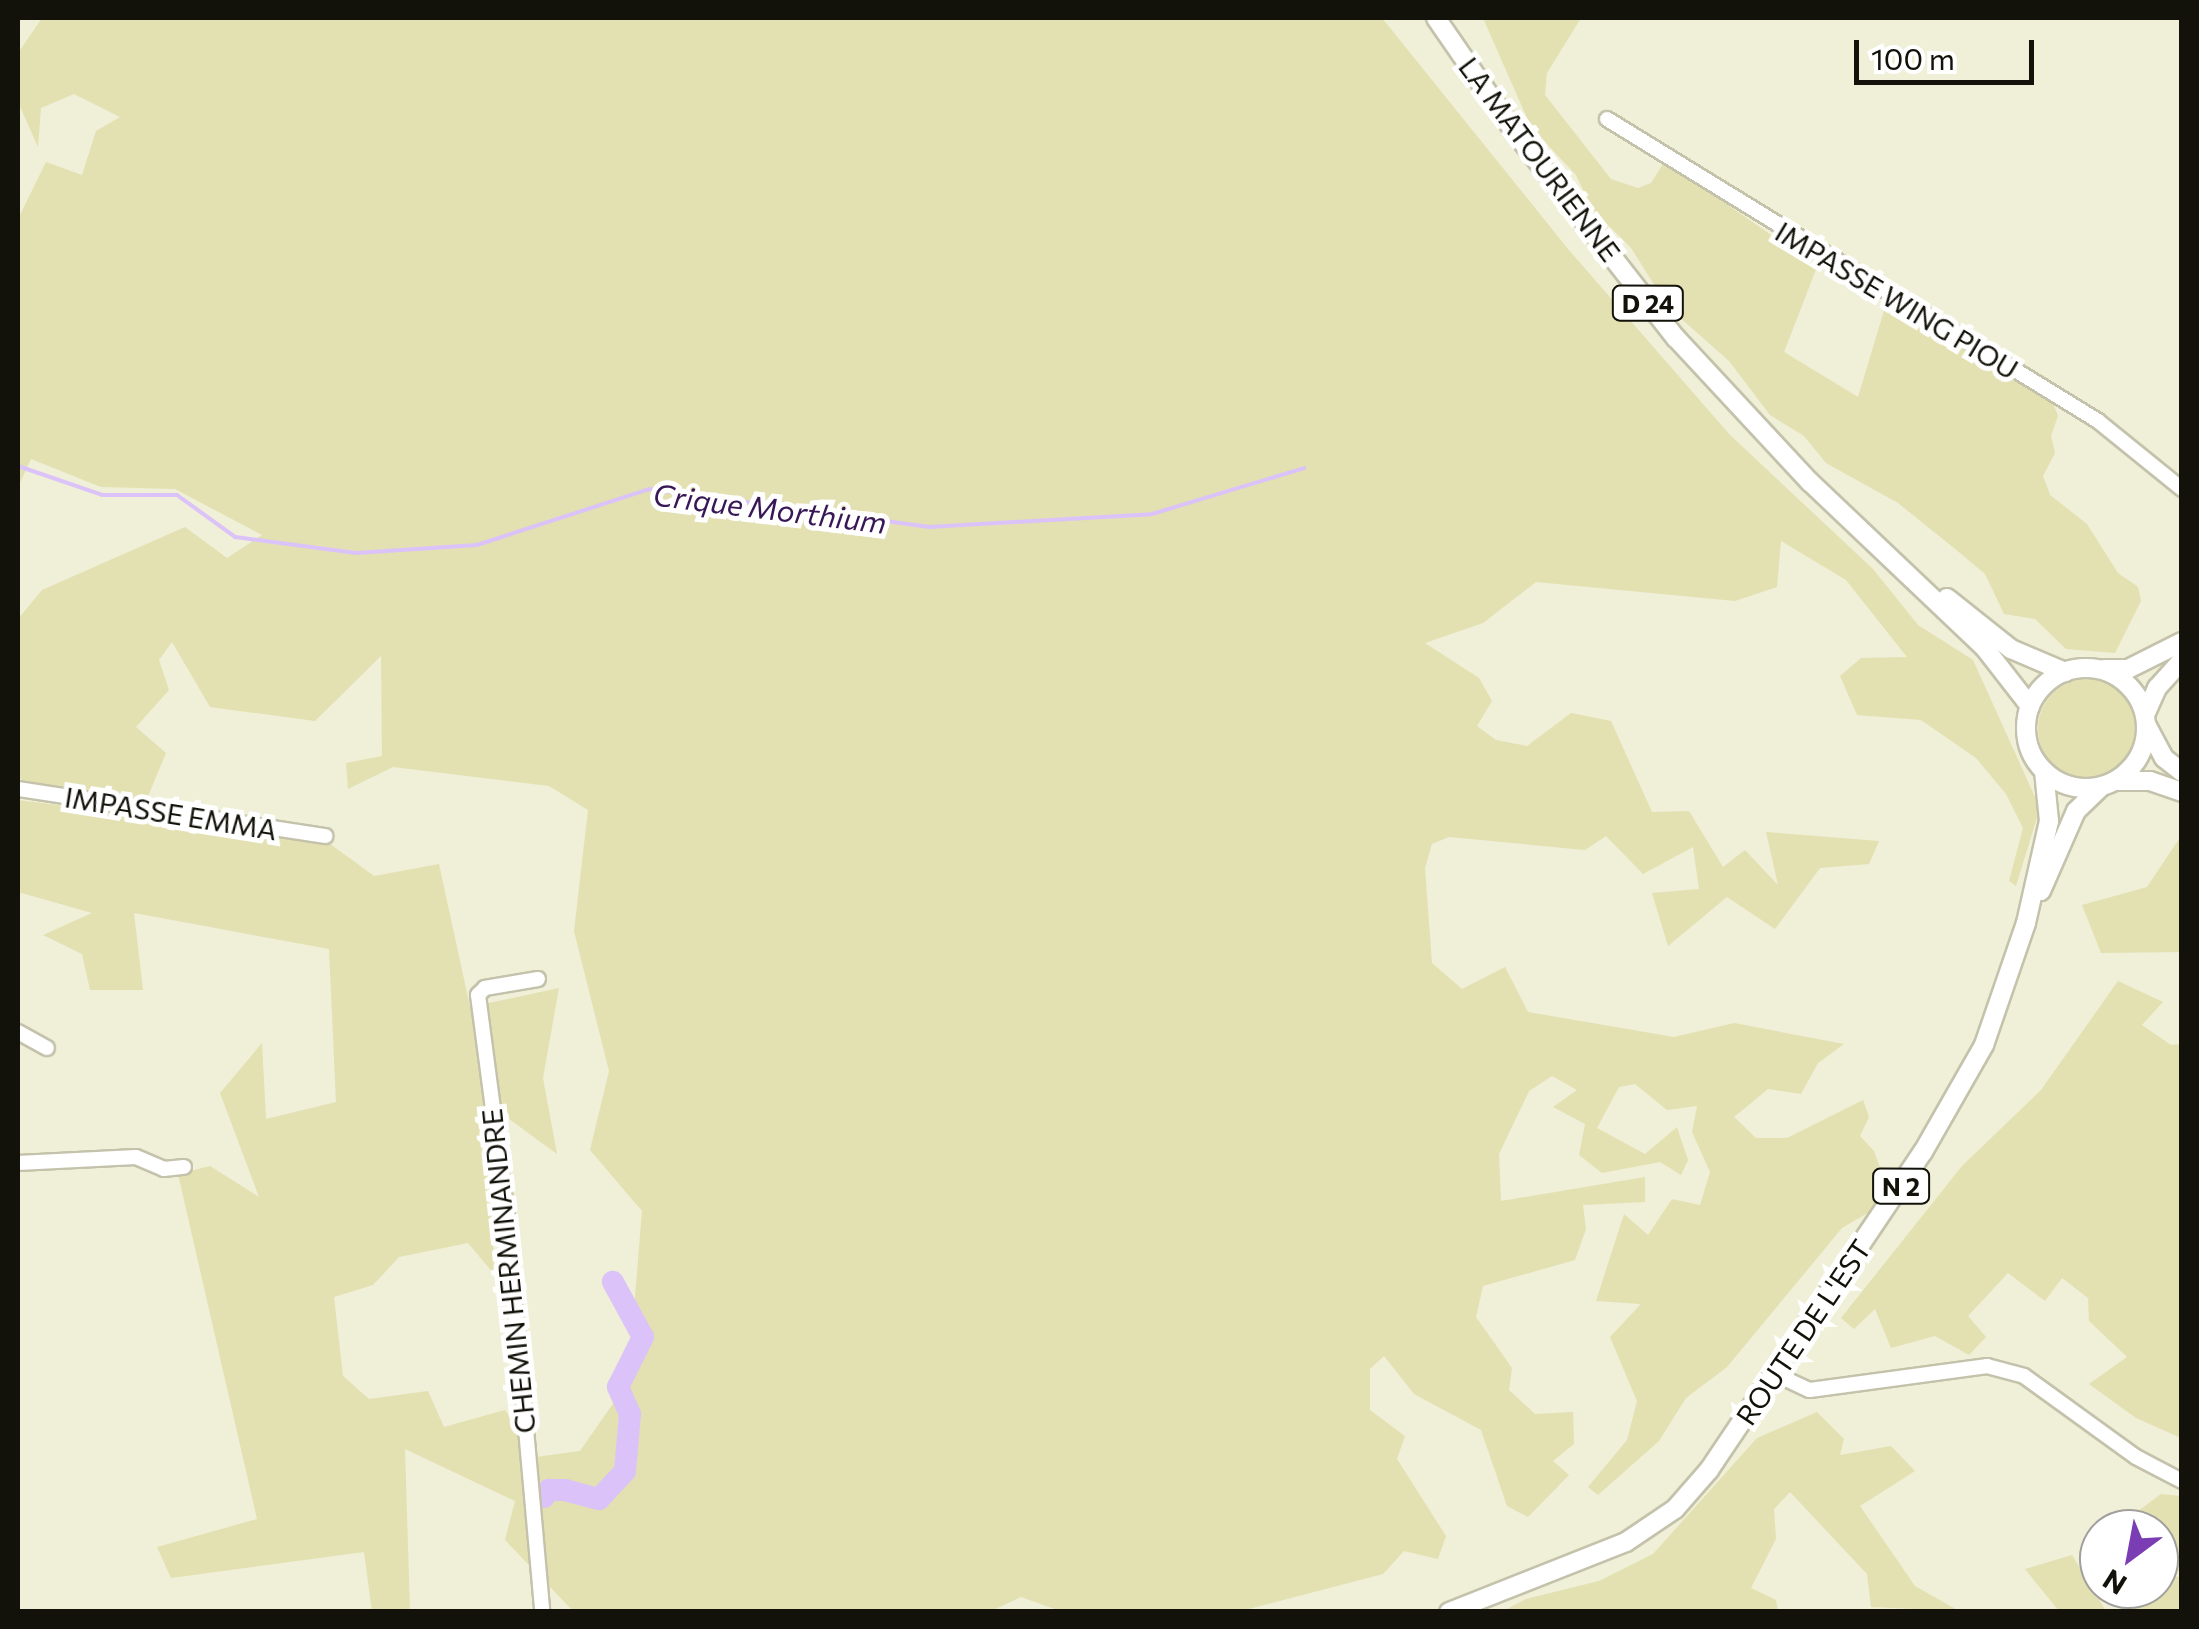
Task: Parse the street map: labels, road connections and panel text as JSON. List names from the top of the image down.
{
  "streets": {
    "main road": [
      "LA MATOURIENNE",
      "D 24",
      "N 2",
      "ROUTE DE L'EST"
    ],
    "street": ["IMPASSE WING PIOU", "IMPASSE EMMA", "CHEMIN HERMINANDRE"]
  },
  "crossings": [
    ["LA MATOURIENNE", "N 2"],
    ["LA MATOURIENNE", "ROUTE DE L'EST"],
    ["N 2", "ROUTE DE L'EST"]
  ],
  "water": ["Crique Morthium"],
  "scale_bar": "100 m",
  "north": "bottom left"
}
